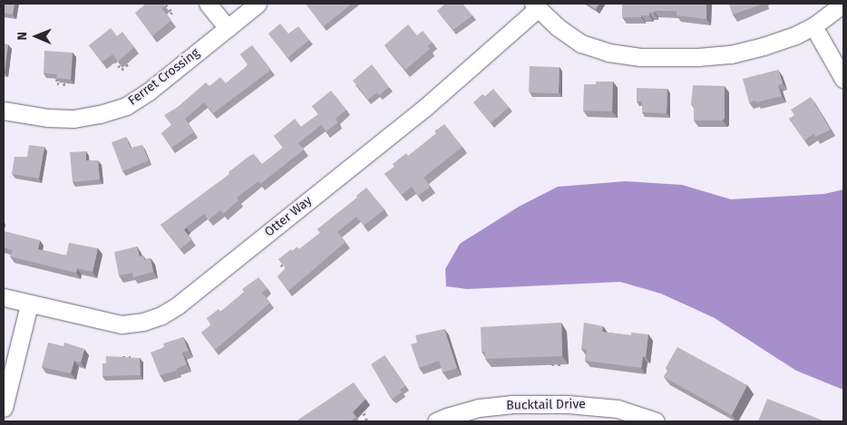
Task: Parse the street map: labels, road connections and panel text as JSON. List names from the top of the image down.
{
  "streets": {
    "street": ["Ferret Crossing", "Otter Way", "Bucktail Drive"]
  },
  "north": "left"
}
